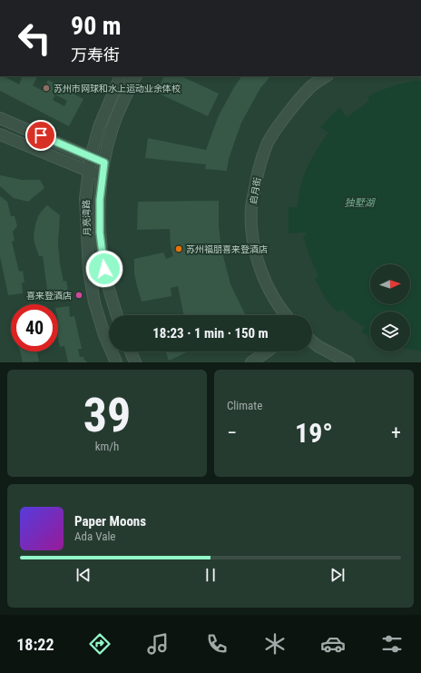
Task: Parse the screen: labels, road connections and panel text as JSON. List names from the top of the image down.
{
  "streets": {
    "street": ["启月街", "月亮湾路"]
  },
  "water": ["独墅湖"],
  "places": ["苏州市网球和水上运动业余体校", "苏州福朋喜来登酒店", "喜来登酒店"],
  "north": "right",
  "page": {
    "turn": ["90 m", "万寿街"],
    "limit": "40",
    "trip": "18:23 · 1 min · 150 m",
    "tile": [
      ["39", "km/h"],
      "Climate"
    ],
    "heat": ["−", "19°", "+"],
    "song": ["Paper Moons", "Ada Vale"],
    "tabs": "18:22"
  }
}
